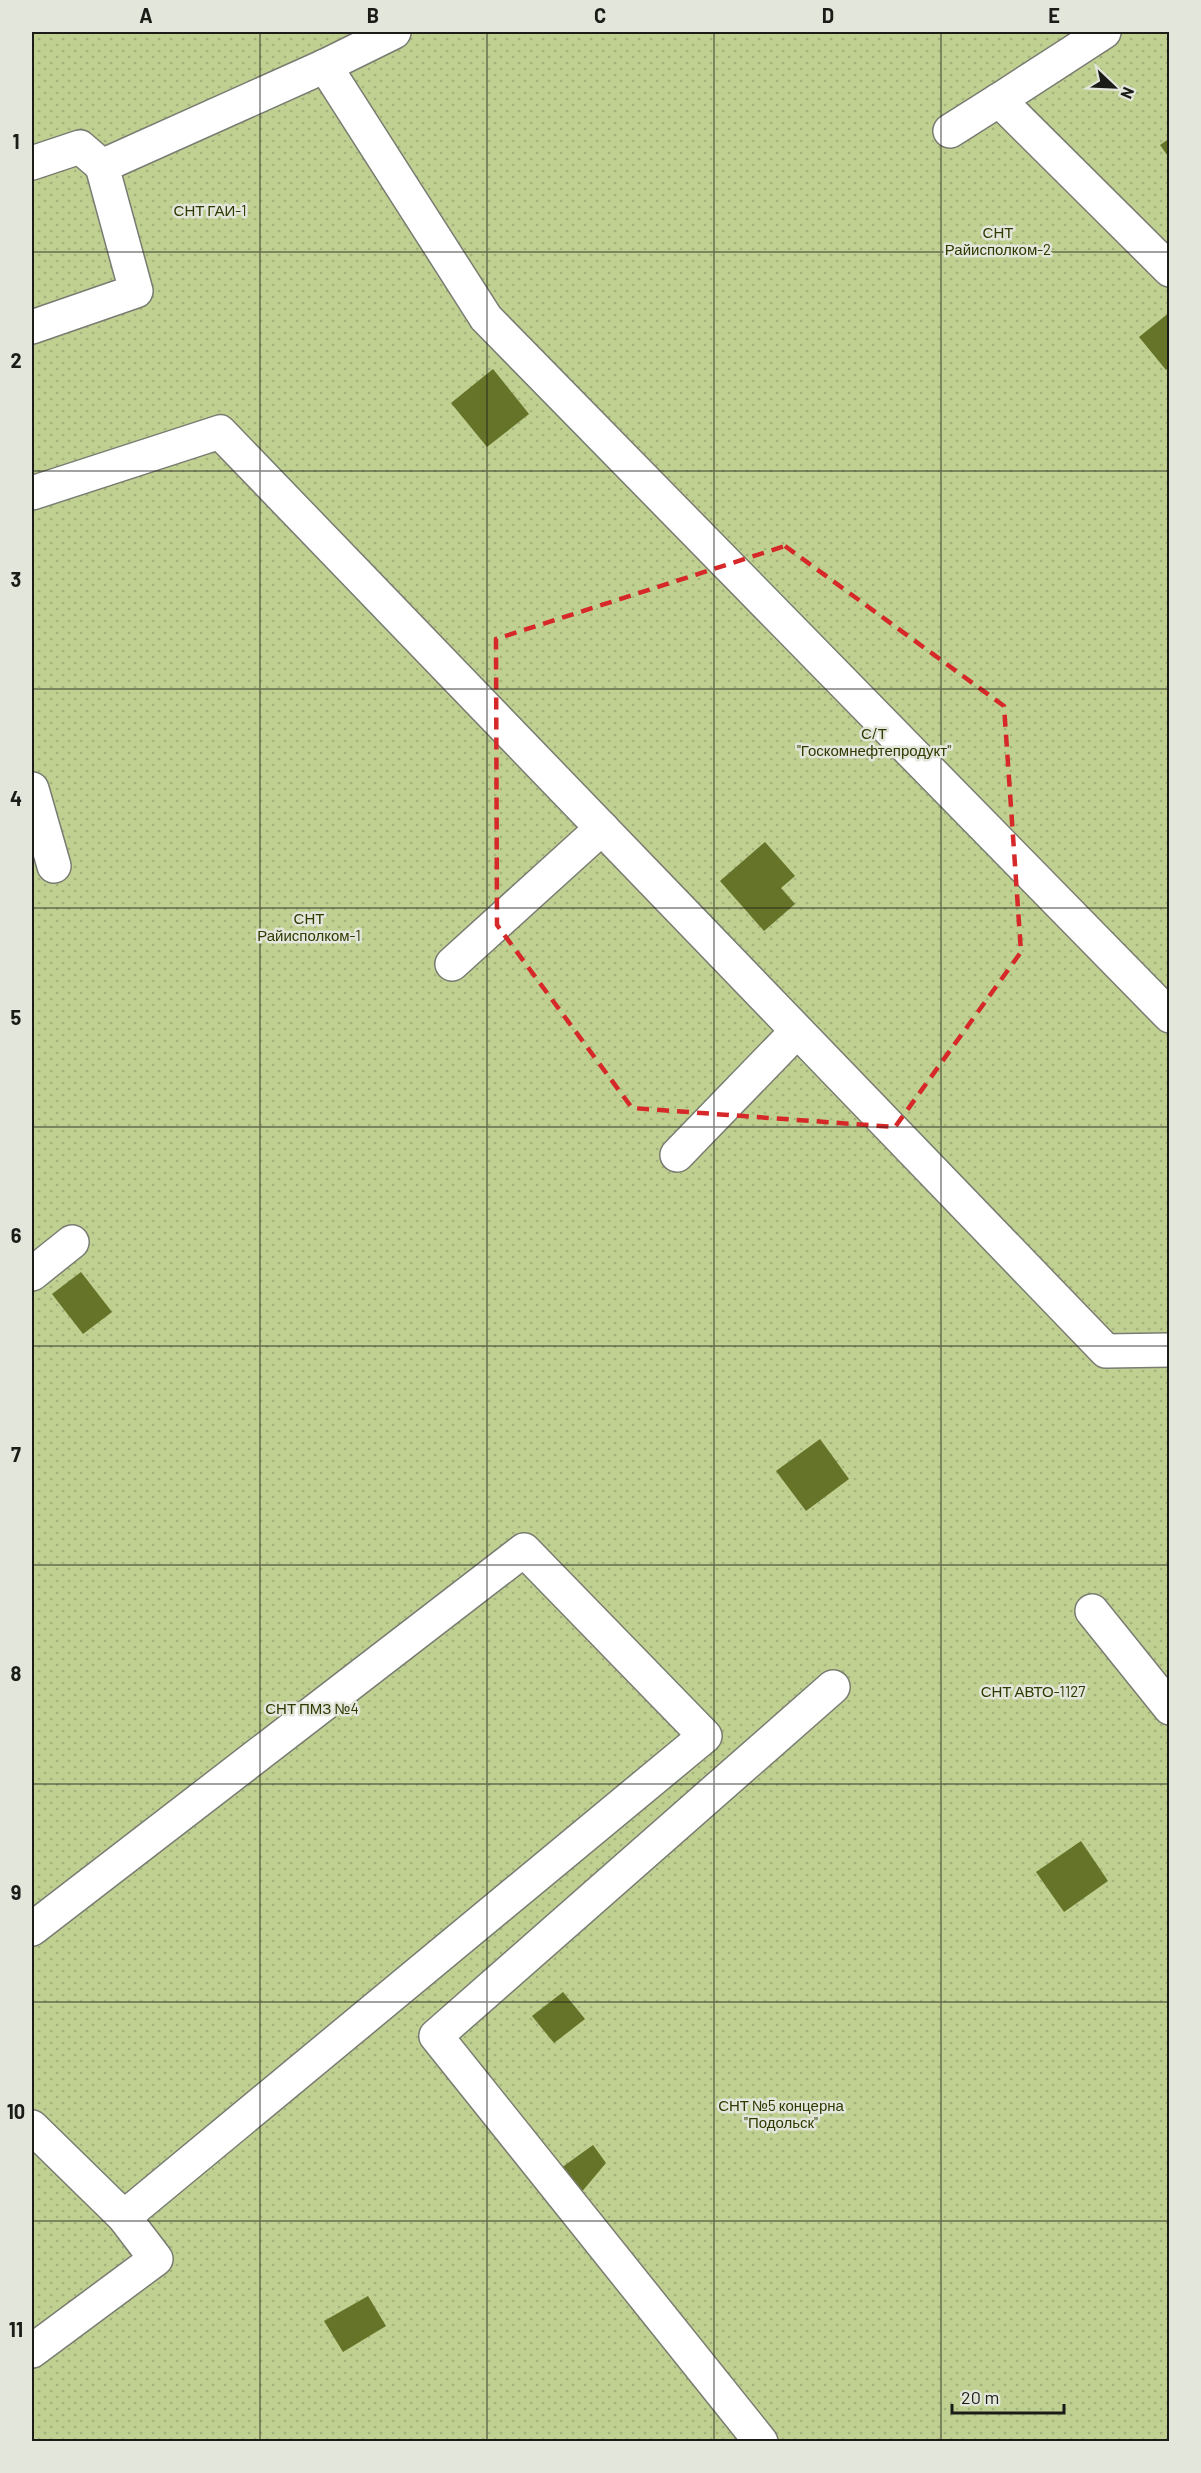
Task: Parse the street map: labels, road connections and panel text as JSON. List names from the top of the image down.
{
  "parks": [
    "СНТ ГАИ-1",
    "СНТ Райисполком-2",
    "С/Т \"Госкомнефтепродукт\"",
    "СНТ Райисполком-1",
    "СНТ АВТО-1127",
    "СНТ ПМЗ №4",
    "СНТ №5 концерна \"Подольск\""
  ],
  "scale_bar": "20 m",
  "north": "bottom right",
  "grid": {
    "columns": [
      "A",
      "B",
      "C",
      "D",
      "E"
    ],
    "rows": [
      "1",
      "2",
      "3",
      "4",
      "5",
      "6",
      "7",
      "8",
      "9",
      "10",
      "11"
    ]
  }
}
